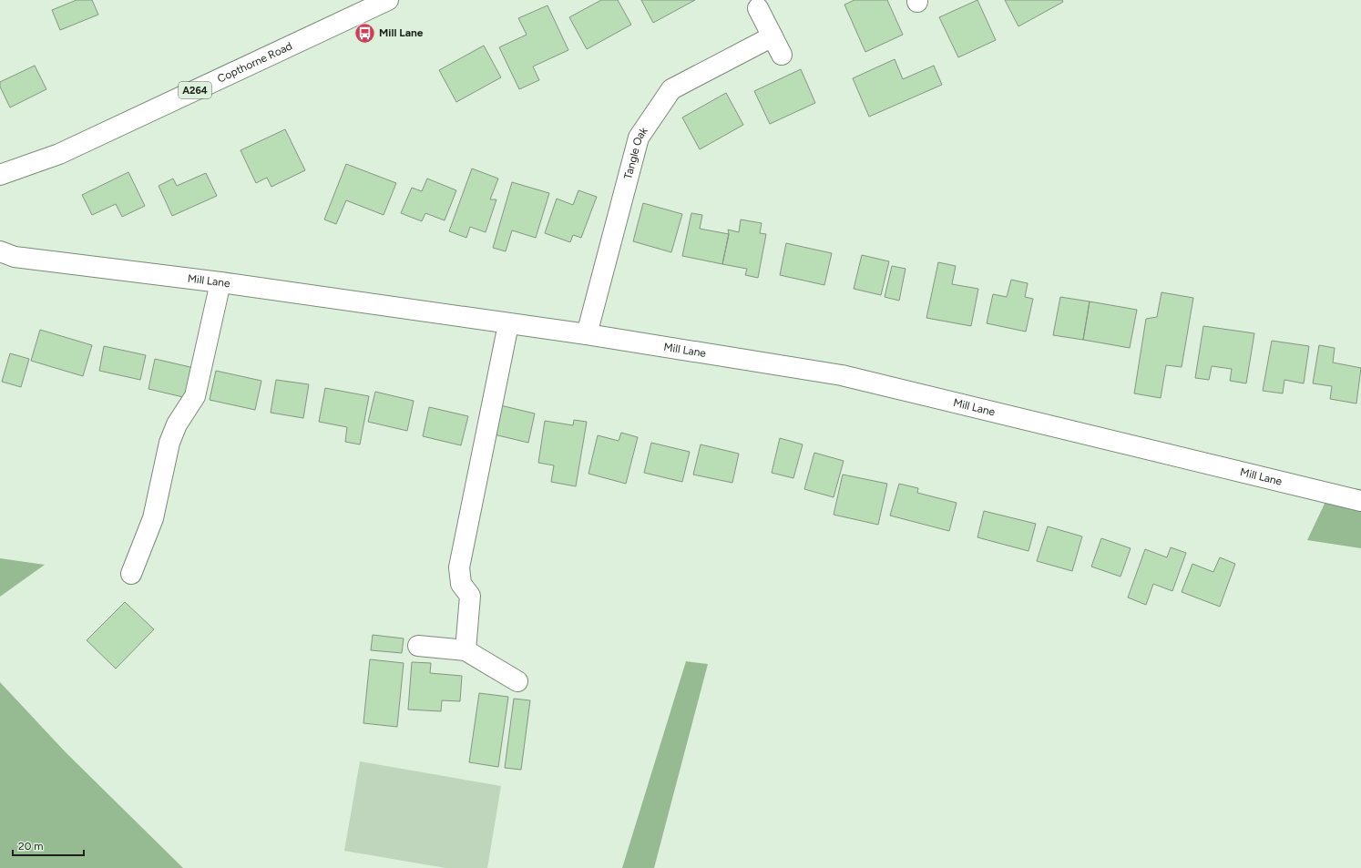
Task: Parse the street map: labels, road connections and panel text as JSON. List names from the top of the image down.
{
  "streets": {
    "main road": [
      "Copthorne Road",
      "A264",
      "Tangle Oak",
      "Mill Lane"
    ]
  },
  "crossings": [
    ["Tangle Oak", "Mill Lane"]
  ],
  "places": {
    "bus stop": ["Mill Lane"]
  },
  "scale_bar": "20 m"
}
